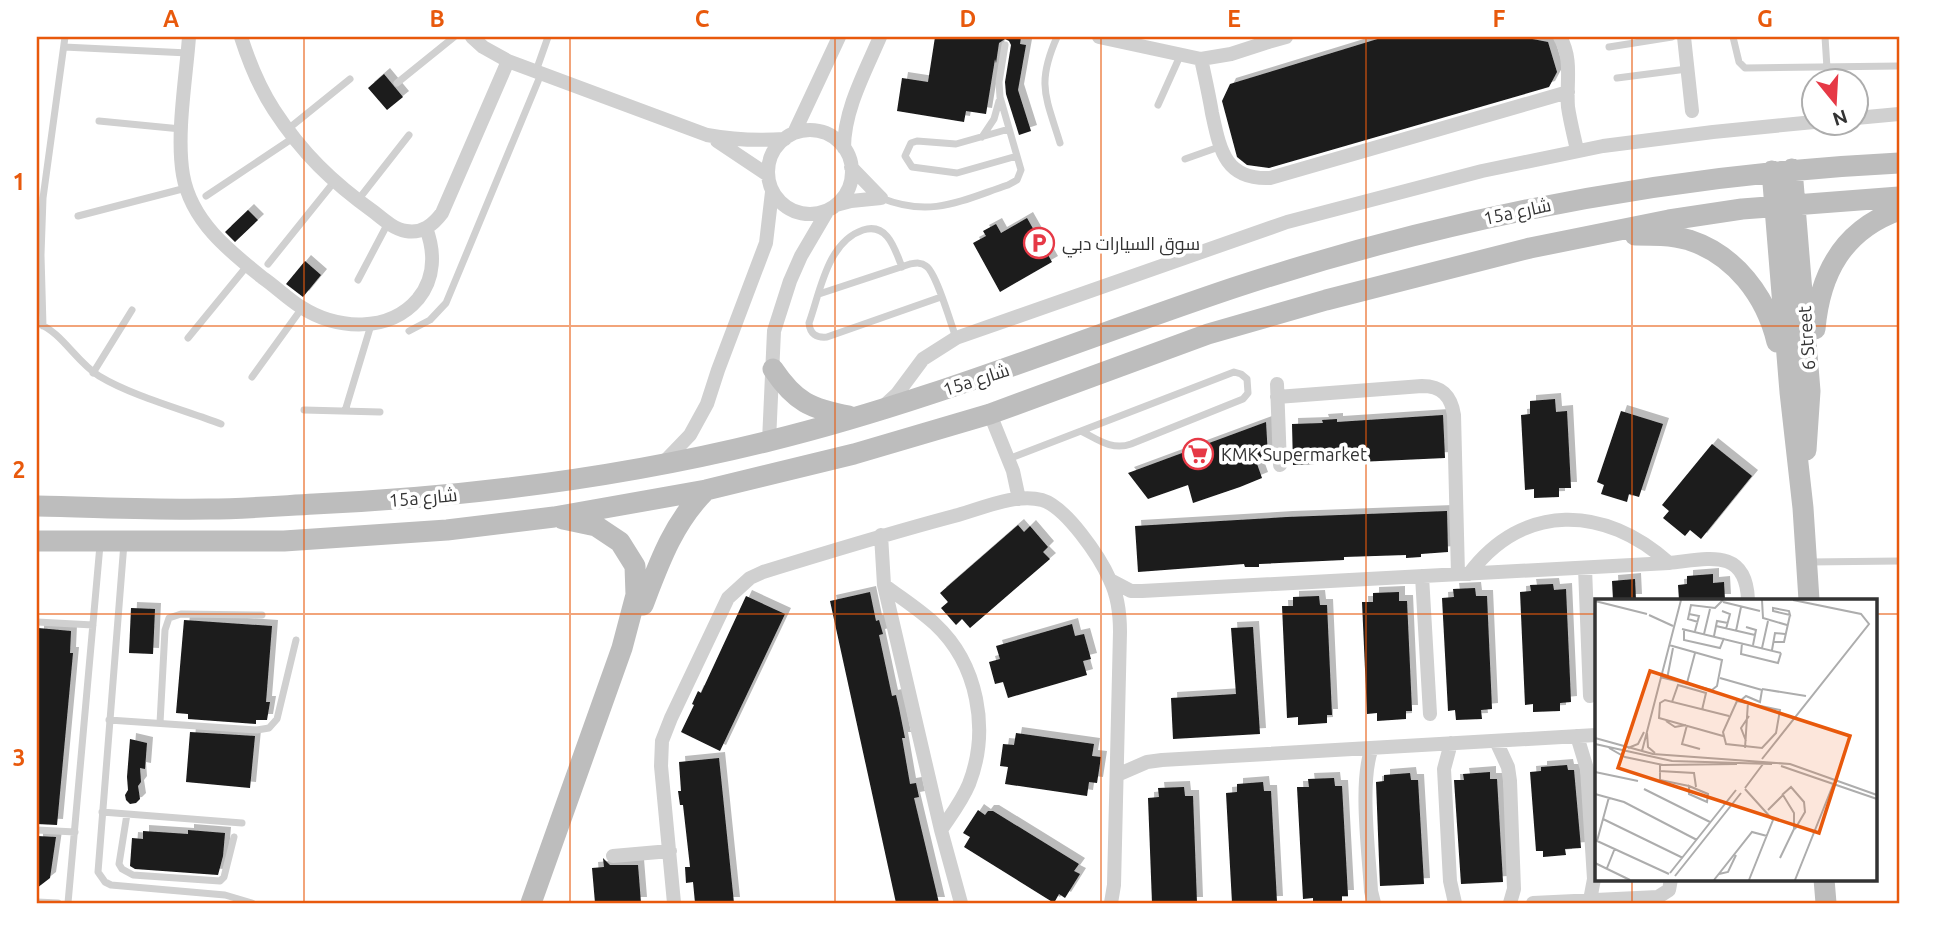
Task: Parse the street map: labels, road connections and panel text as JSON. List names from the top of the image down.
{
  "streets": {
    "main road": ["15a شارع", "6 Street"]
  },
  "crossings": [
    ["15a شارع", "6 Street"]
  ],
  "places": {
    "parking": ["سوق السيارات دبي"],
    "supermarket": ["KMK Supermarket"]
  },
  "north": "bottom",
  "grid": {
    "columns": [
      "A",
      "B",
      "C",
      "D",
      "E",
      "F",
      "G"
    ],
    "rows": ["1", "2", "3"]
  }
}
